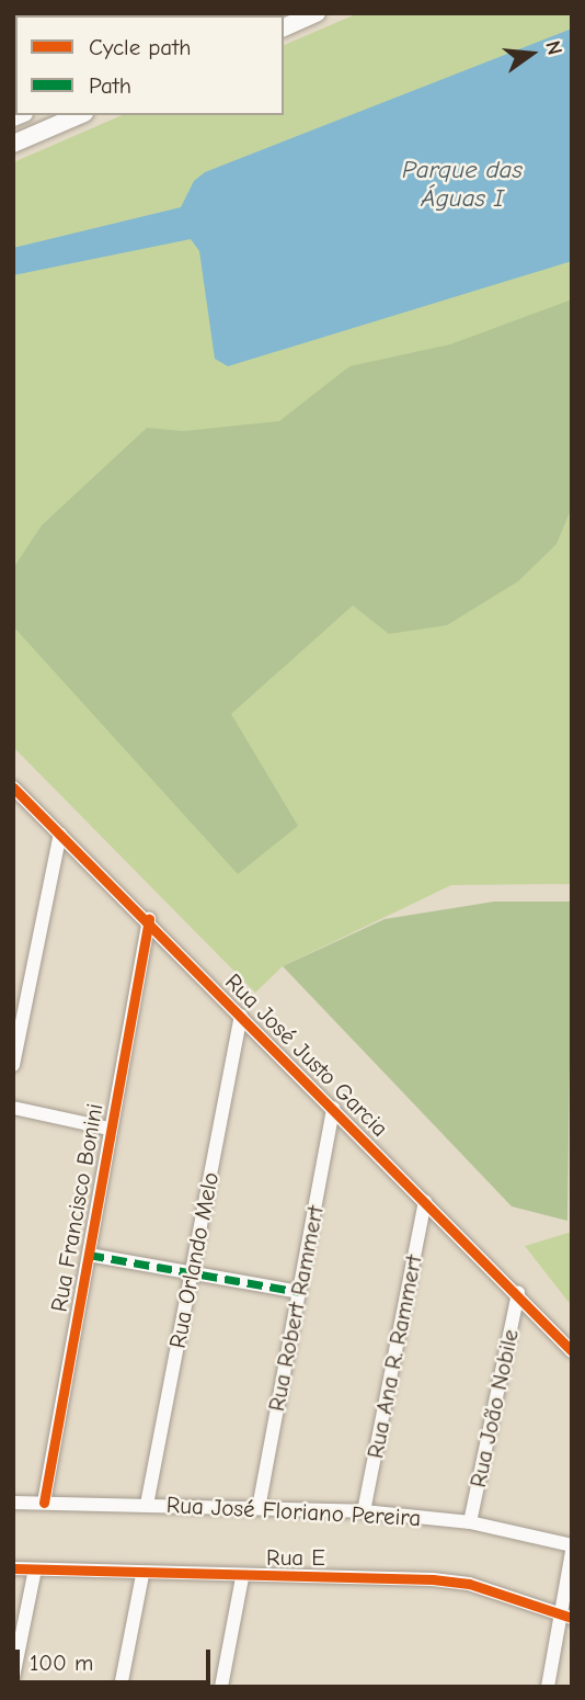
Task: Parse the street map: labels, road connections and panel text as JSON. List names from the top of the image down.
{
  "streets": {
    "street": [
      "Rua José Justo Garcia",
      "Rua Francisco Bonini",
      "Rua Orlando Melo",
      "Rua Robert Rammert",
      "Rua Ana R. Rammert",
      "Rua João Nobile",
      "Rua José Floriano Pereira",
      "Rua E"
    ]
  },
  "crossings": [
    ["Rua José Justo Garcia", "Rua Francisco Bonini"],
    ["Rua José Justo Garcia", "Rua Orlando Melo"],
    ["Rua José Justo Garcia", "Rua Robert Rammert"],
    ["Rua José Justo Garcia", "Rua Ana R. Rammert"],
    ["Rua José Justo Garcia", "Rua João Nobile"],
    ["Rua Francisco Bonini", "Rua José Floriano Pereira"],
    ["Rua Orlando Melo", "Rua José Floriano Pereira"],
    ["Rua Robert Rammert", "Rua José Floriano Pereira"],
    ["Rua Ana R. Rammert", "Rua José Floriano Pereira"],
    ["Rua João Nobile", "Rua José Floriano Pereira"]
  ],
  "water": ["Parque das Águas I"],
  "legend": ["Cycle path", "Path"],
  "scale_bar": "100 m",
  "north": "right"
}
